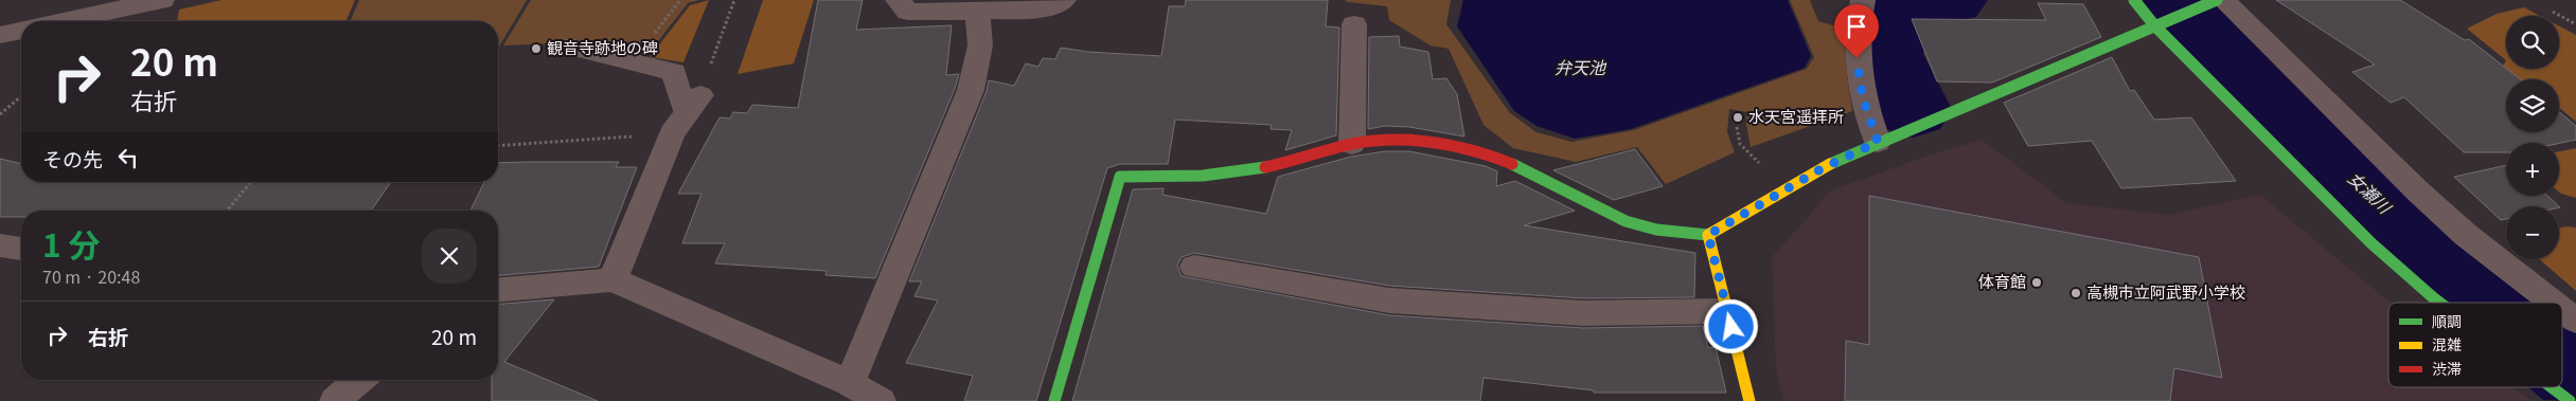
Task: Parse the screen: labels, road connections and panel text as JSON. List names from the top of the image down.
{
  "water": ["弁天池", "女瀬川"],
  "places": [
    "観音寺跡地の碑",
    "水天宮遥拝所",
    "体育館",
    "高槻市立阿武野小学校"
  ],
  "legend": ["順調", "混雑", "渋滞"],
  "page": {
    "map_buttons": ["+", "−"],
    "turn": ["20 m", "右折"],
    "then": "その先",
    "heading": ["1 分", "70 m · 20:48"],
    "list": [
      {
        "name": "右折",
        "value": "20 m"
      }
    ]
  }
}
